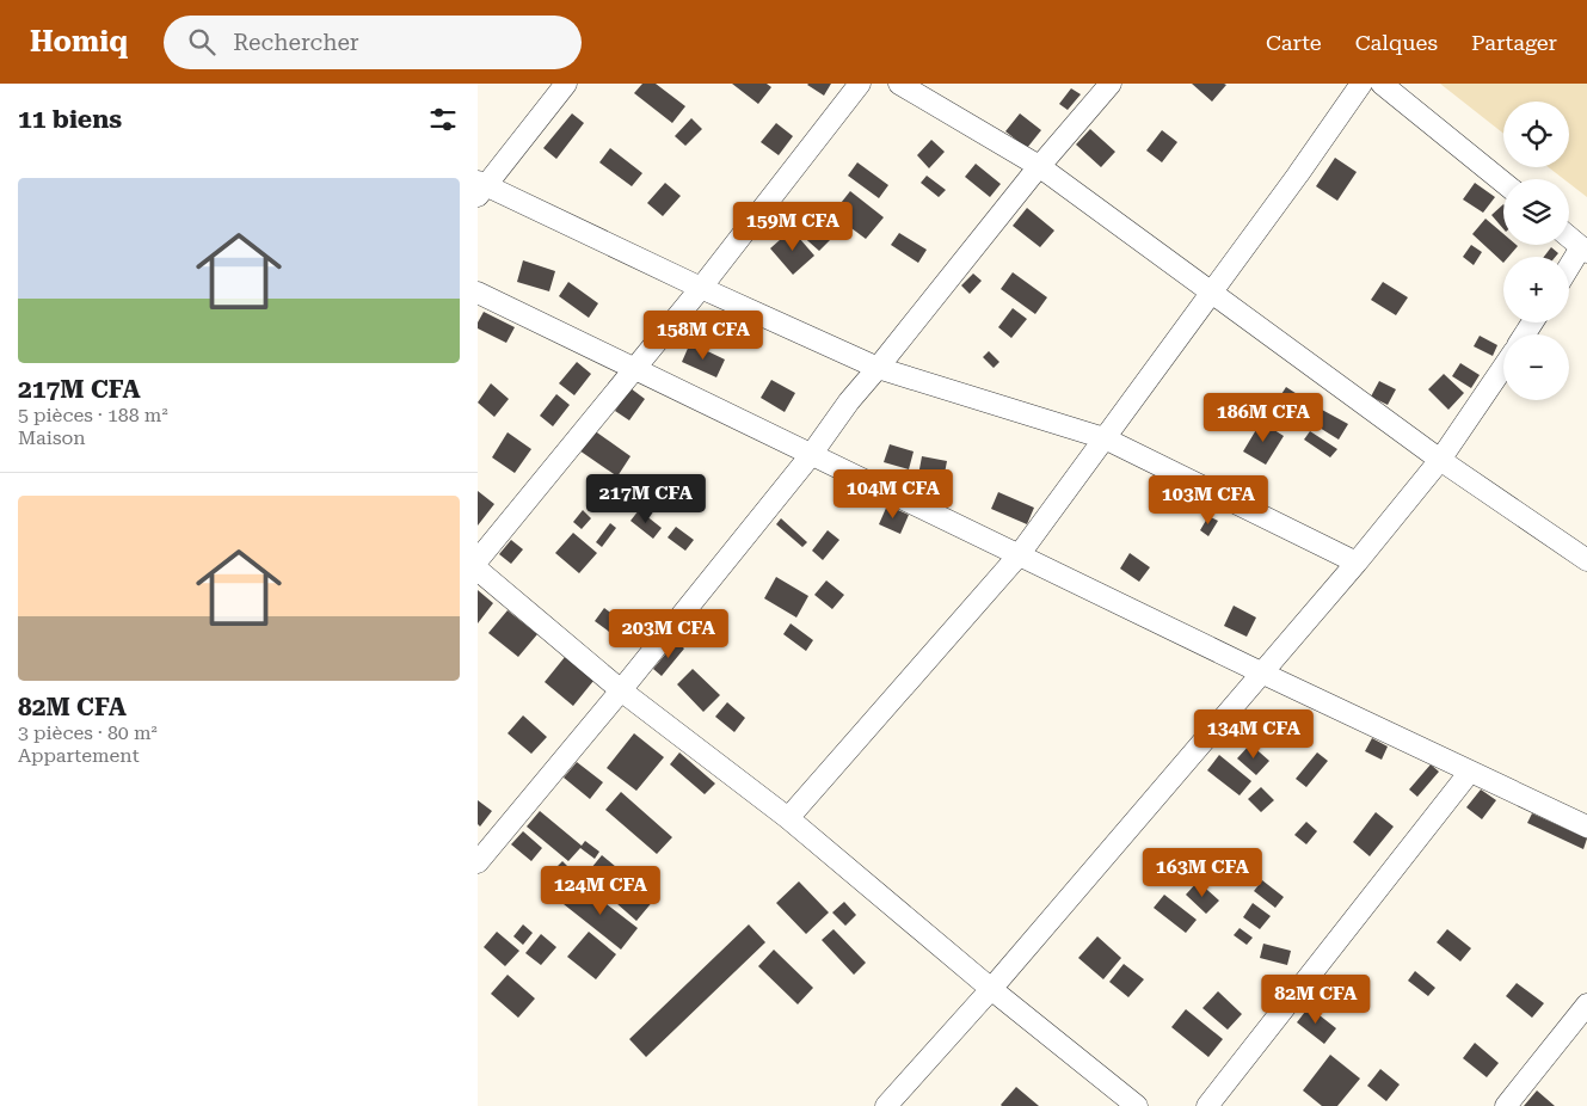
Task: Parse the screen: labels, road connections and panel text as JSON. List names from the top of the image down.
{
  "page": {
    "header": "Homiq",
    "search": "Rechercher",
    "nav": ["Carte", "Calques", "Partager"],
    "heading": "11 biens",
    "map_buttons": ["+", "−"],
    "list": [
      {
        "name": "217M CFA",
        "note": "5 pièces · 188 m² · Maison"
      },
      {
        "name": "82M CFA",
        "note": "3 pièces · 80 m² · Appartement"
      }
    ],
    "price": [
      "159M CFA",
      "158M CFA",
      "186M CFA",
      "104M CFA",
      "217M CFA",
      "103M CFA",
      "203M CFA",
      "134M CFA",
      "163M CFA",
      "124M CFA",
      "82M CFA"
    ]
  }
}
